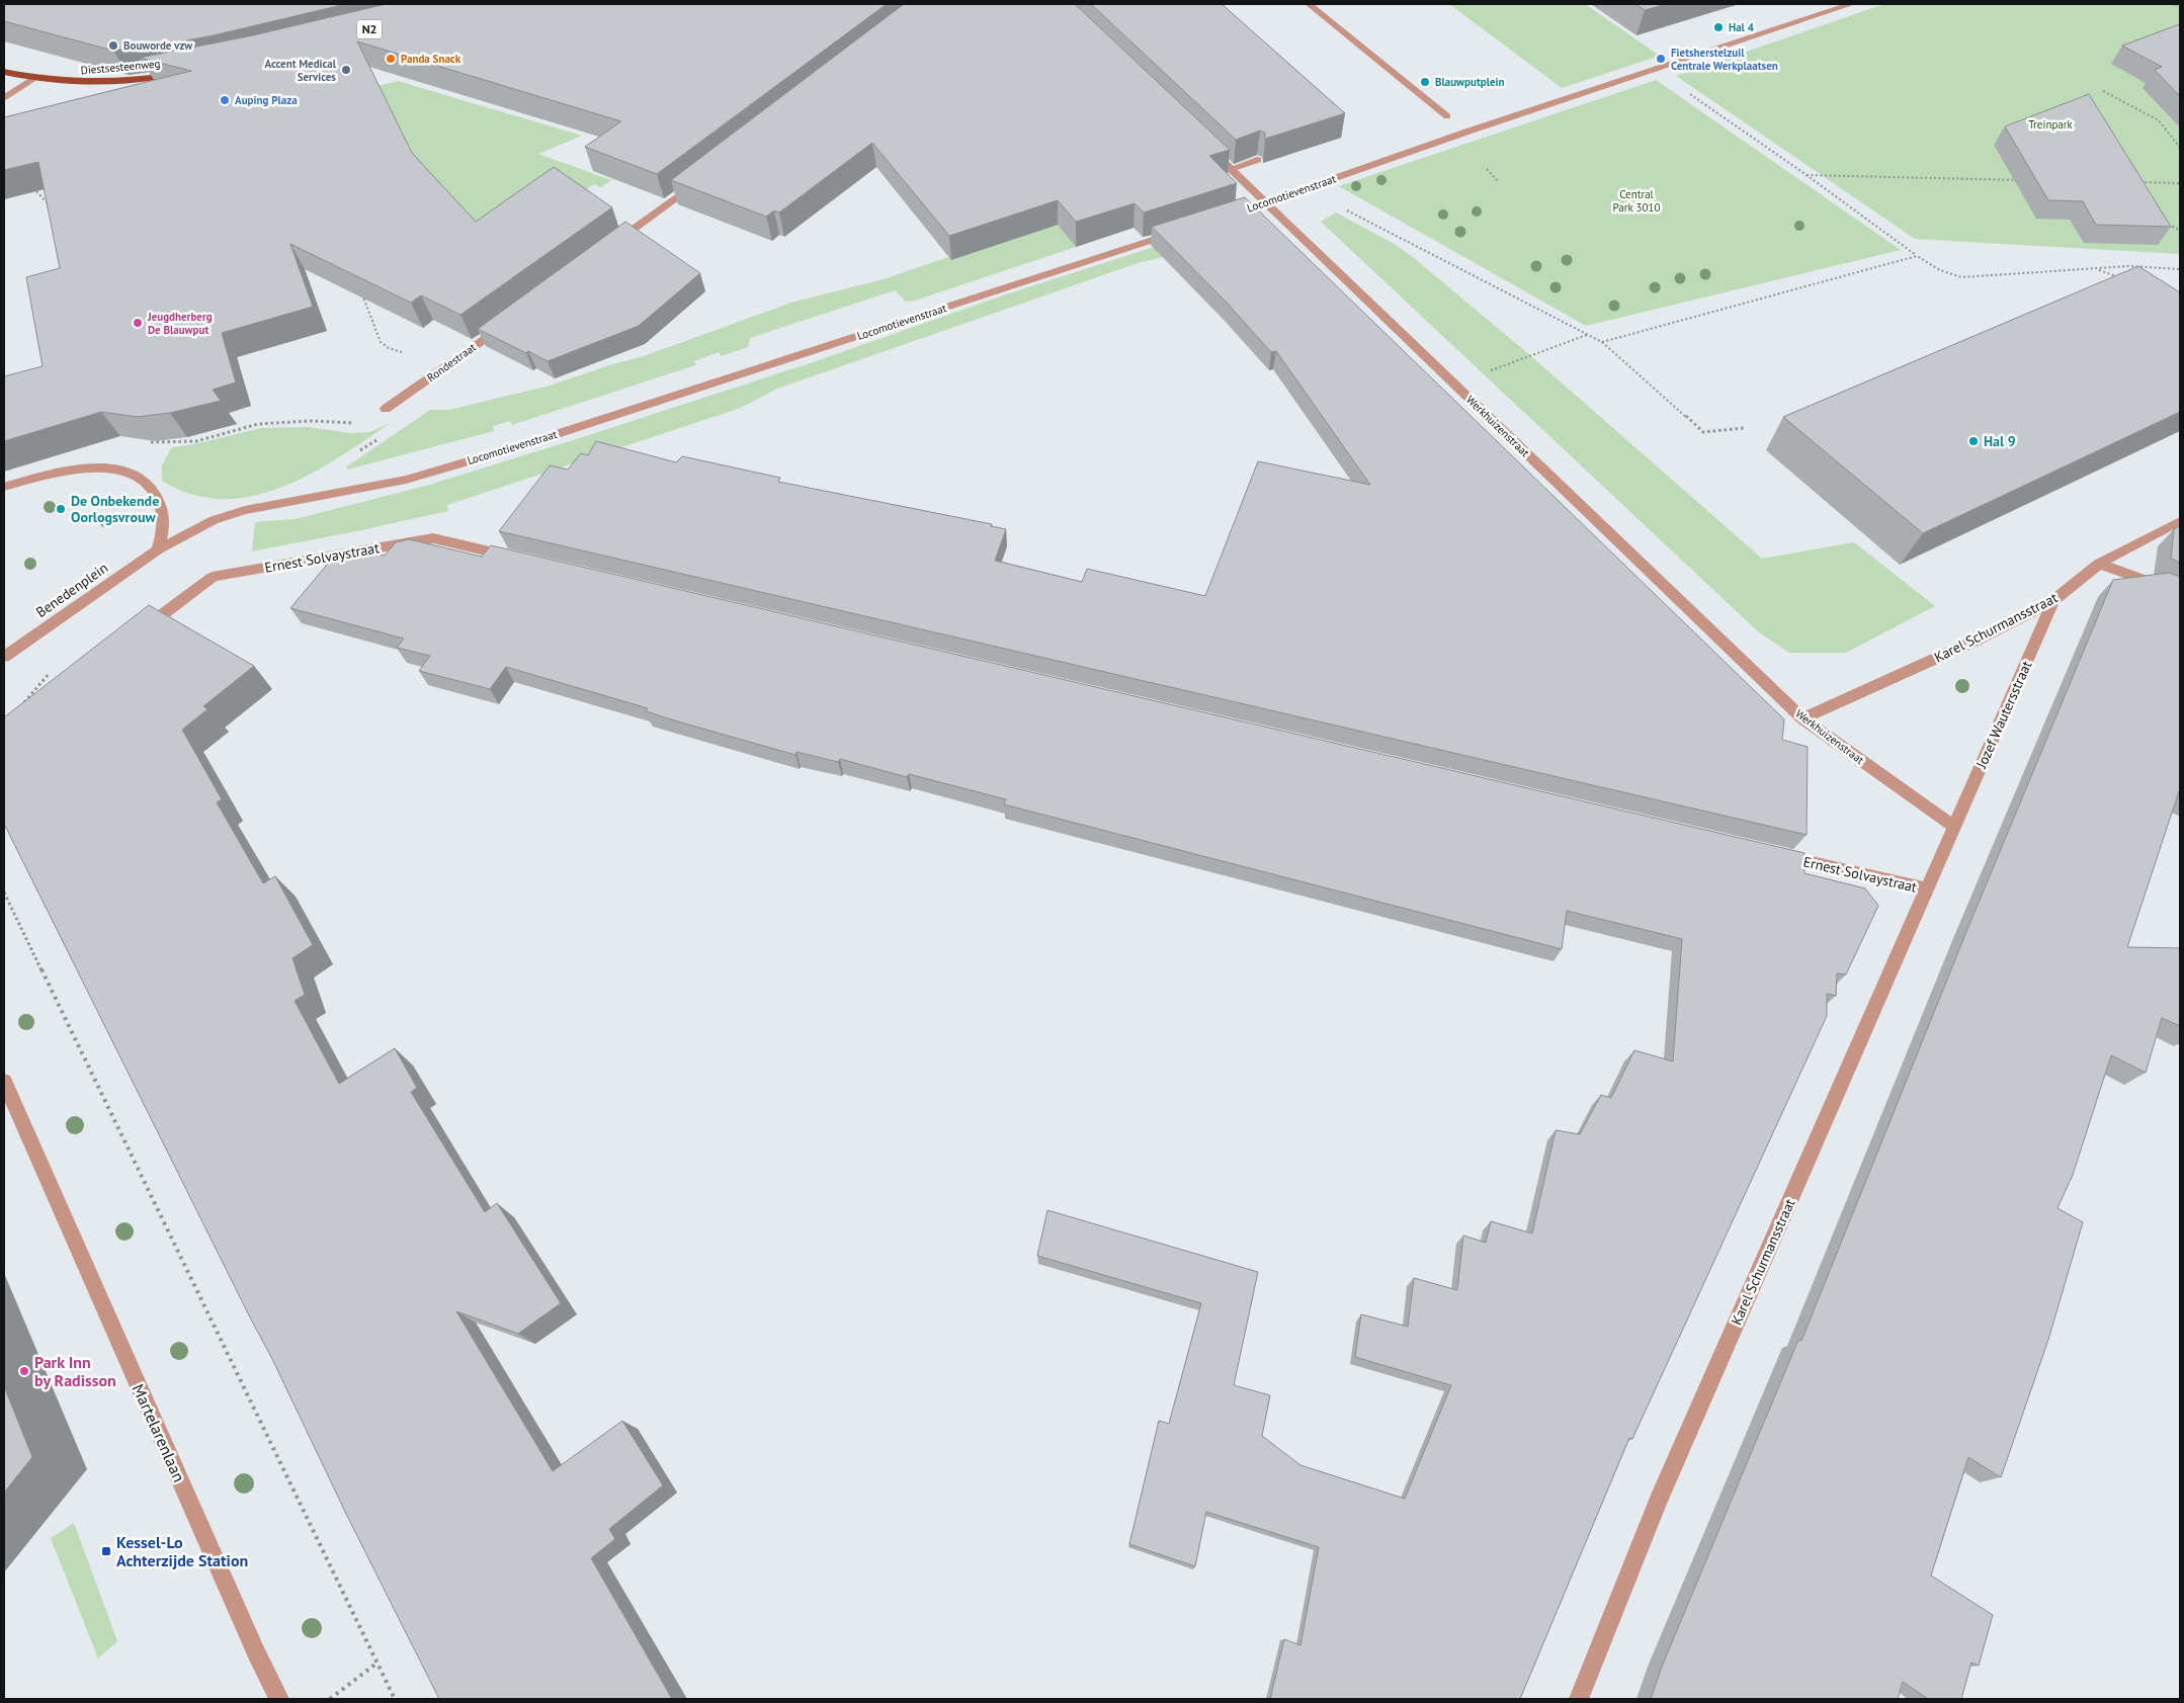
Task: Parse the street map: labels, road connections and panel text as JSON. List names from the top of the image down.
{
  "streets": {
    "main road": ["Diestsesteenweg"],
    "street": [
      "Locomotievenstraat",
      "Rondestraat",
      "Werkhuizenstraat",
      "Ernest Solvaystraat",
      "Benedenplein",
      "Karel Schurmansstraat",
      "Jozef Wautersstraat",
      "Martelarenlaan"
    ]
  },
  "crossings": [
    ["Locomotievenstraat", "Werkhuizenstraat"],
    ["Locomotievenstraat", "Benedenplein"],
    ["Werkhuizenstraat", "Karel Schurmansstraat"],
    ["Werkhuizenstraat", "Jozef Wautersstraat"],
    ["Ernest Solvaystraat", "Karel Schurmansstraat"],
    ["Karel Schurmansstraat", "Jozef Wautersstraat"]
  ],
  "parks": ["Treinpark", "Central Park 3010"],
  "places": {
    "other": [
      "Hal 4",
      "Bouworde vzw",
      "Panda Snack",
      "Fietsherstelzuil Centrale Werkplaatsen",
      "Accent Medical Services",
      "Blauwputplein",
      "Auping Plaza",
      "Jeugdherberg De Blauwput",
      "Hal 9",
      "De Onbekende Oorlogsvrouw",
      "Park Inn by Radisson"
    ],
    "transit": ["Kessel-Lo Achterzijde Station"]
  }
}
